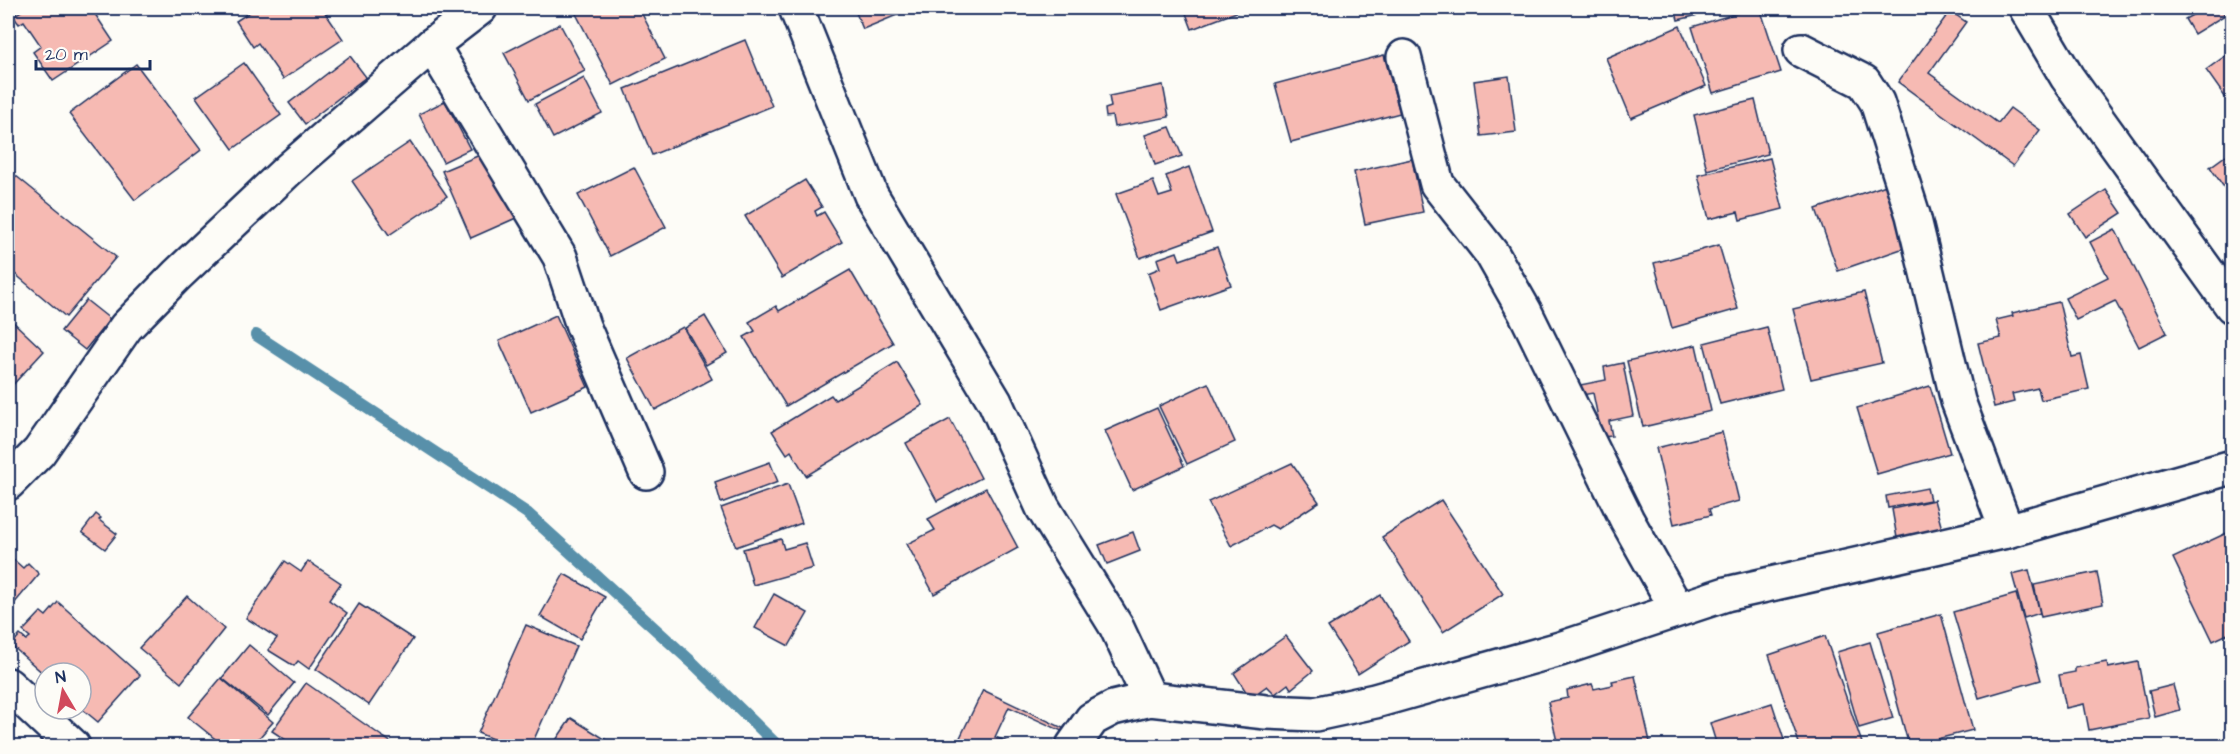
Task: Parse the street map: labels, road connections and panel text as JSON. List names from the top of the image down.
{
  "scale_bar": "20 m",
  "north": "top"
}
